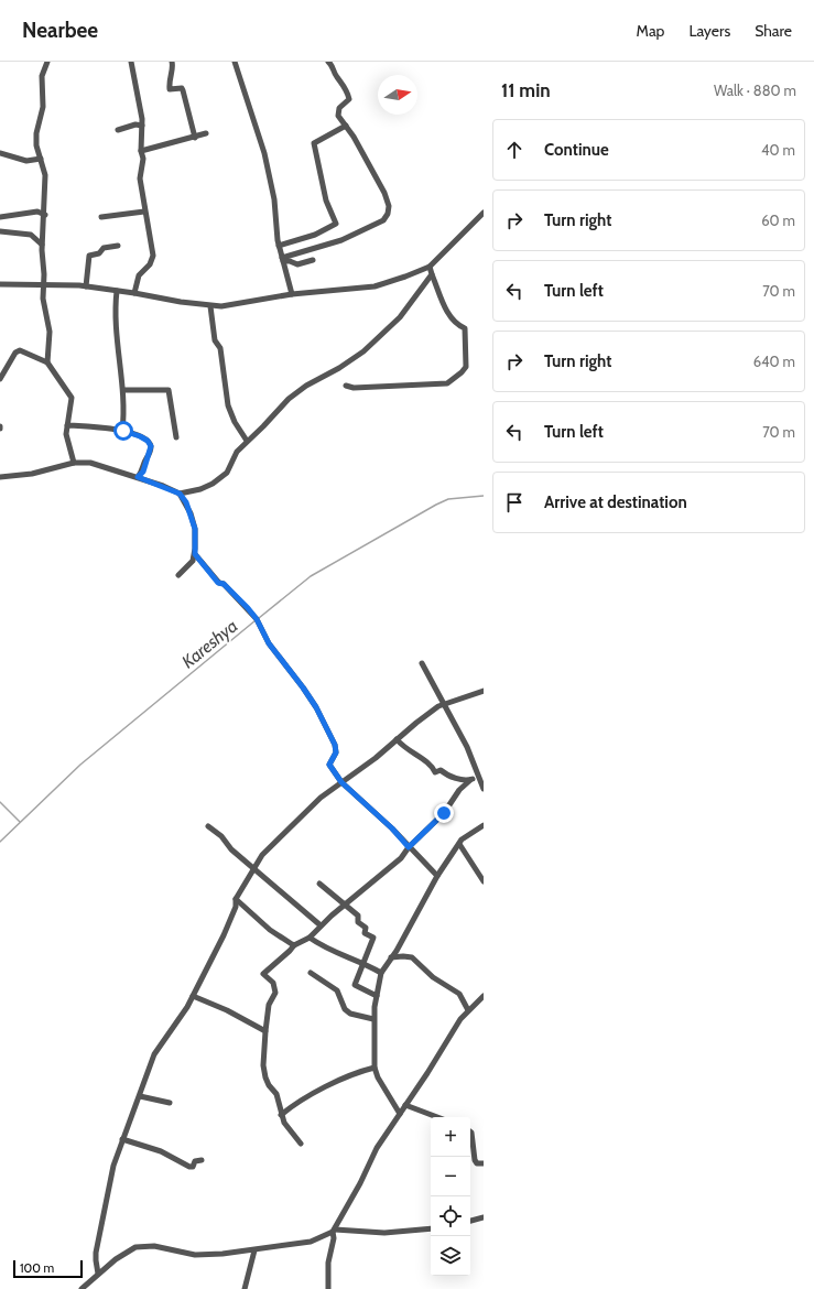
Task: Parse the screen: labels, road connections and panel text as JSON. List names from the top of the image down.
{
  "water": ["Kareshya"],
  "scale_bar": "100 m",
  "north": "right",
  "page": {
    "header": "Nearbee",
    "nav": ["Map", "Layers", "Share"],
    "heading": ["11 min", "Walk · 880 m"],
    "list": [
      ["Continue", "40 m"],
      ["Turn right", "60 m"],
      ["Turn left", "70 m"],
      ["Turn right", "640 m"],
      ["Turn left", "70 m"],
      "Arrive at destination"
    ],
    "map_buttons": ["+", "−"],
    "scale": "100 m"
  }
}
